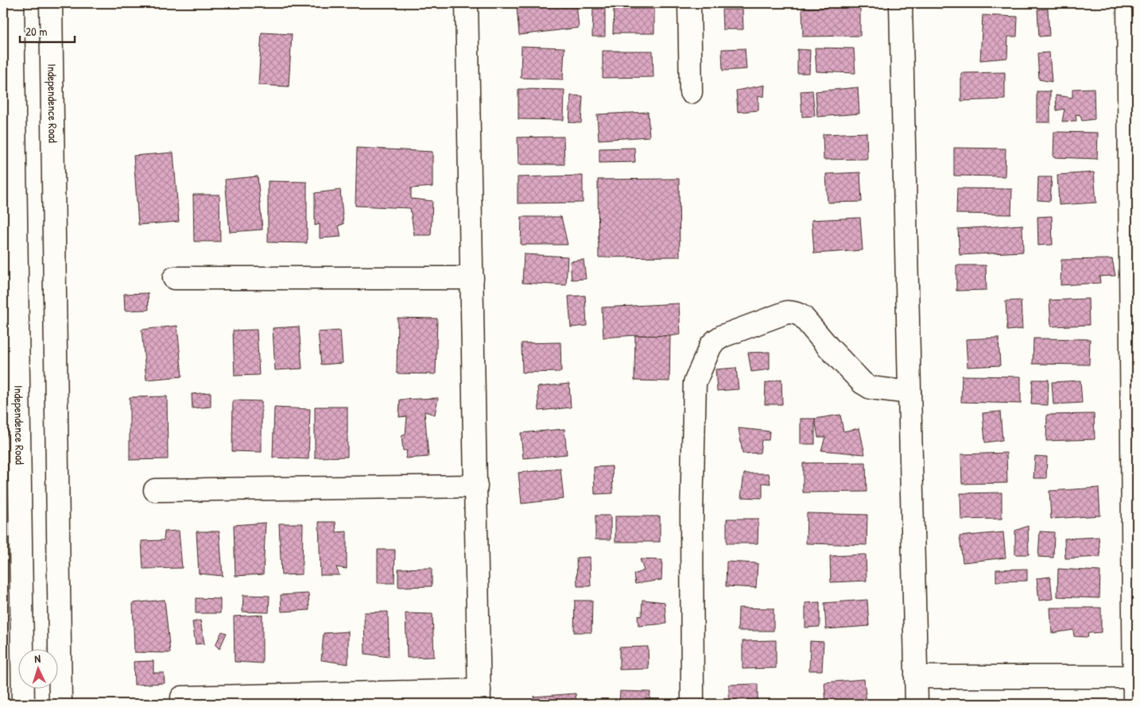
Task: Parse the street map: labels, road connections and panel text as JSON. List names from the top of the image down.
{
  "streets": {
    "street": ["Independence Road"]
  },
  "scale_bar": "20 m",
  "north": "top"
}
